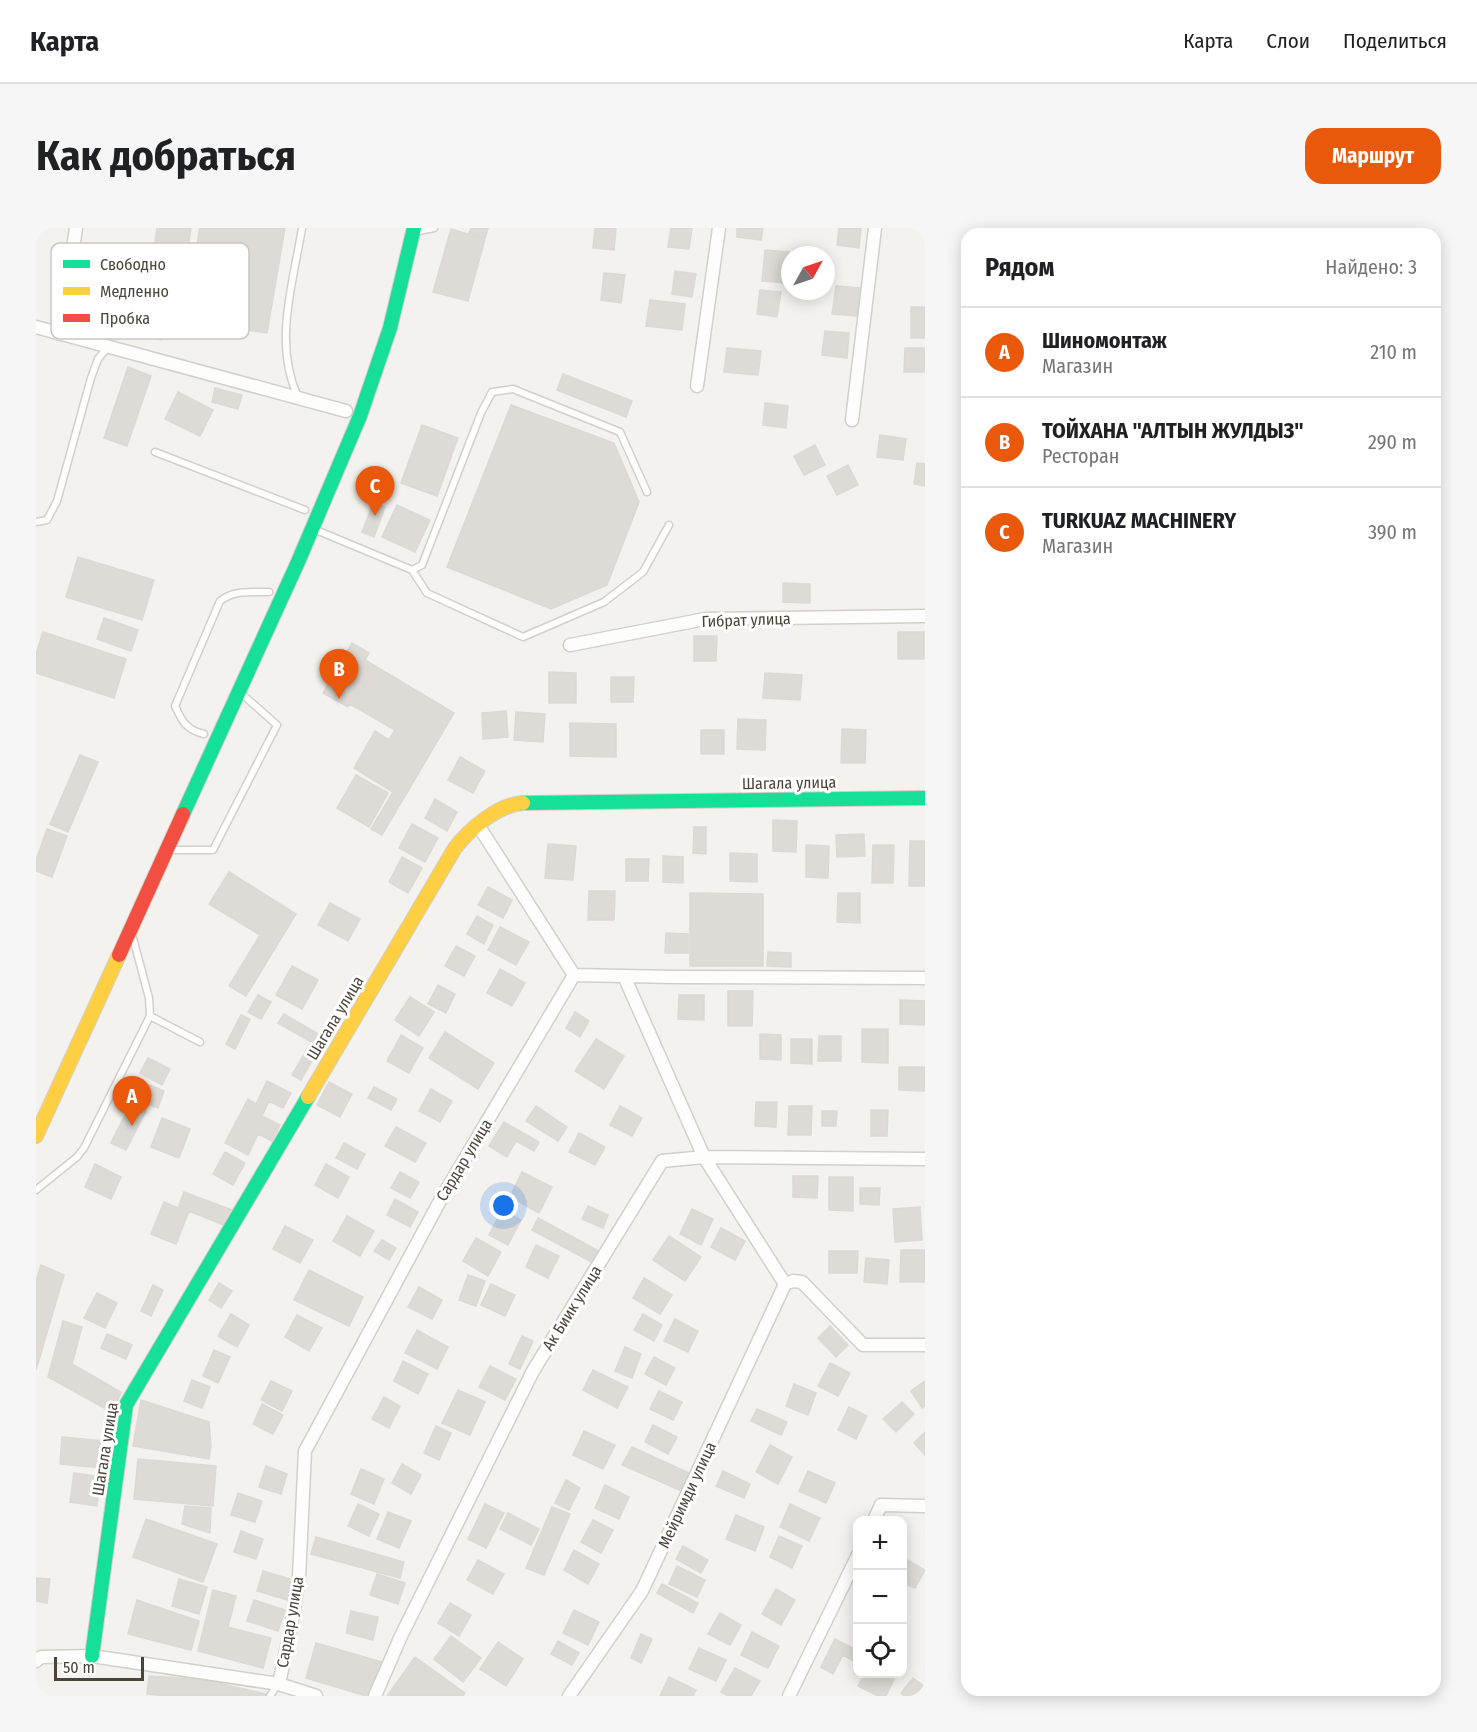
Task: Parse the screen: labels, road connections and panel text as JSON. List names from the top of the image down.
{
  "streets": {
    "main road": ["Шагала улица"],
    "street": [
      "Гибрат улица",
      "Сардар улица",
      "Ак Биик улица",
      "Мейримди улица"
    ]
  },
  "legend": ["Свободно", "Медленно", "Пробка"],
  "scale_bar": "50 m",
  "north": "top right",
  "page": {
    "header": "Карта",
    "nav": ["Карта", "Слои", "Поделиться"],
    "buttons": "Маршрут",
    "title": "Как добраться",
    "heading": ["Рядом", "Найдено: 3"],
    "list": [
      {
        "mark": "A",
        "name": "Шиномонтаж",
        "note": "Магазин",
        "value": "210 m"
      },
      {
        "mark": "B",
        "name": "ТОЙХАНА \"АЛТЫН ЖУЛДЫЗ\"",
        "note": "Ресторан",
        "value": "290 m"
      },
      {
        "mark": "C",
        "name": "TURKUAZ MACHINERY",
        "note": "Магазин",
        "value": "390 m"
      }
    ],
    "pins": ["C", "B", "A"],
    "map_buttons": ["+", "−"],
    "scale": "50 m"
  }
}
